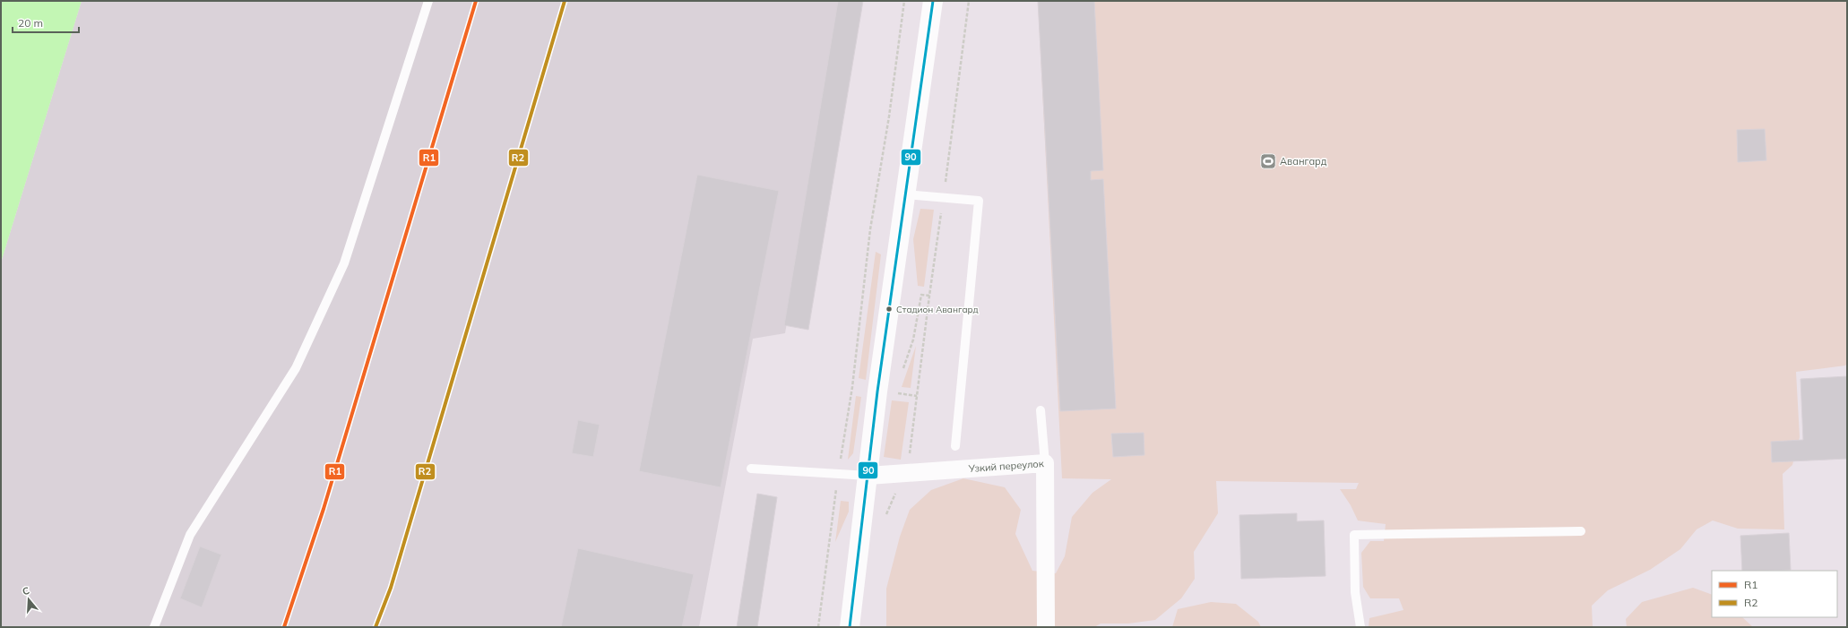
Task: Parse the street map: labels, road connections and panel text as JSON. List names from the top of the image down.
{
  "streets": {
    "street": ["Узкий переулок"]
  },
  "places": {
    "sports": ["Авангард"],
    "other": ["Стадион Авангард"]
  },
  "lines": ["transit line R1", "transit line R2", "transit line 90"],
  "legend": ["R1", "R2"],
  "scale_bar": "20 m",
  "north": "top"
}
